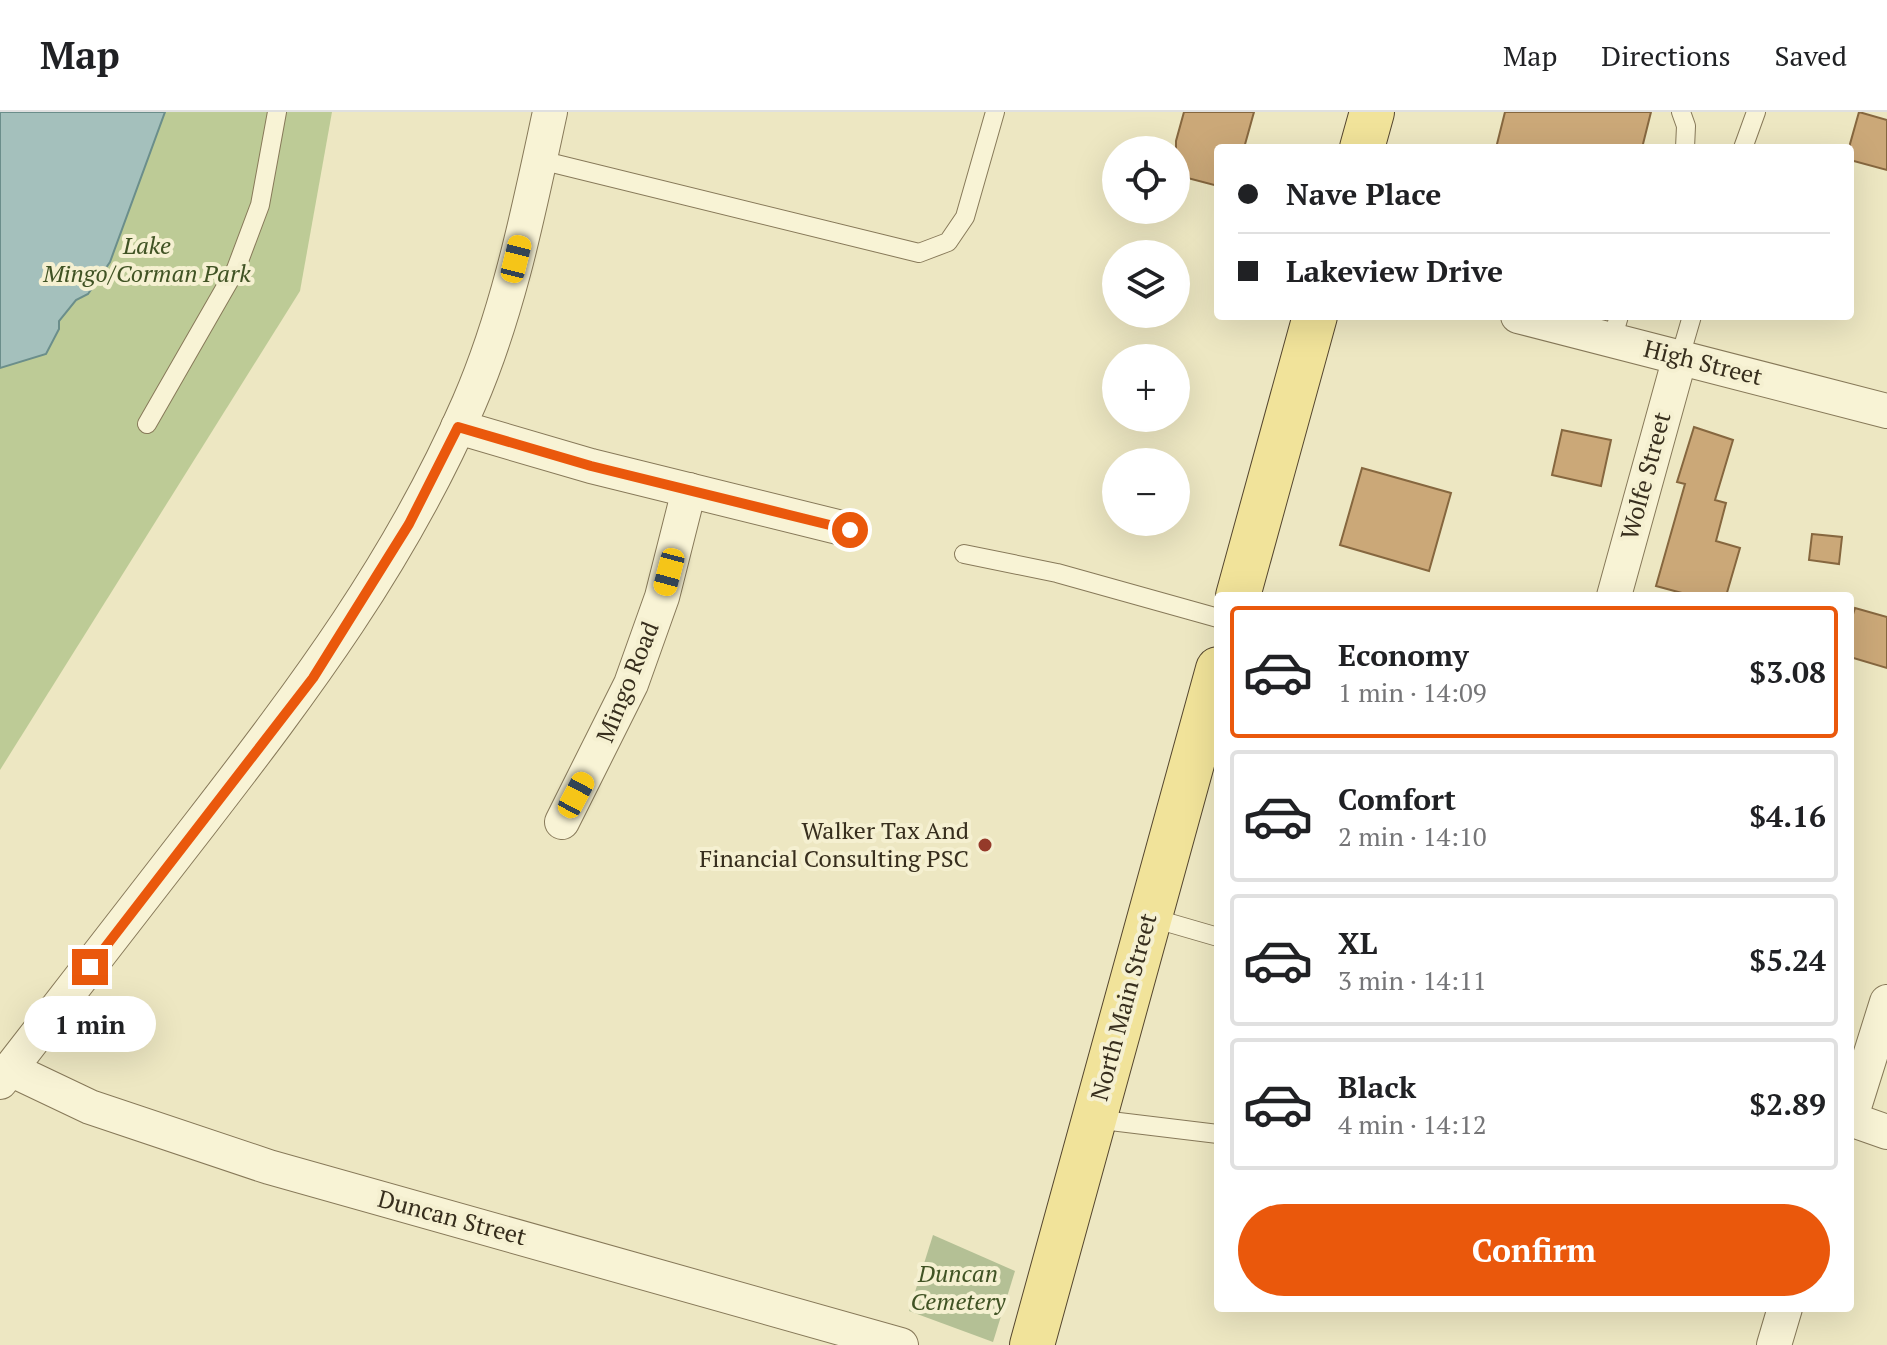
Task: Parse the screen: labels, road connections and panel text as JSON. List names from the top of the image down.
{
  "streets": {
    "main road": ["North Main Street"],
    "street": [
      "High Street",
      "Wolfe Street",
      "Mingo Road",
      "Duncan Street"
    ]
  },
  "crossings": [
    ["High Street", "Wolfe Street"]
  ],
  "parks": ["Lake Mingo/Corman Park", "Duncan Cemetery"],
  "places": ["Walker Tax And Financial Consulting PSC"],
  "page": {
    "header": "Map",
    "nav": ["Map", "Directions", "Saved"],
    "map_buttons": ["+", "−"],
    "banner": ["Nave Place", "Lakeview Drive"],
    "list": [
      {
        "name": "Economy",
        "note": "1 min · 14:09",
        "value": "$3.08"
      },
      {
        "name": "Comfort",
        "note": "2 min · 14:10",
        "value": "$4.16"
      },
      {
        "name": "XL",
        "note": "3 min · 14:11",
        "value": "$5.24"
      },
      {
        "name": "Black",
        "note": "4 min · 14:12",
        "value": "$2.89"
      }
    ],
    "bubble": "1 min",
    "buttons": "Confirm"
  }
}
